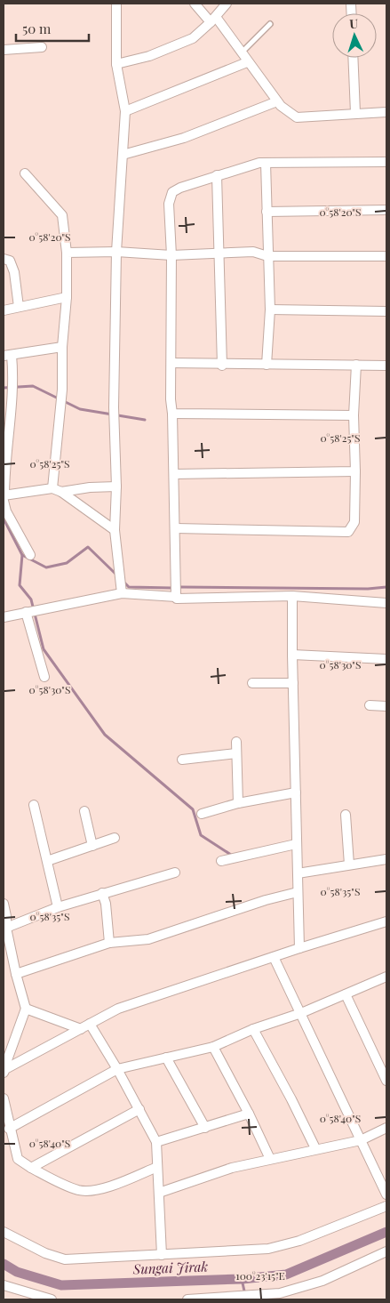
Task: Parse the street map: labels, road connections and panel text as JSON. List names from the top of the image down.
{
  "water": ["Sungai Jirak"],
  "scale_bar": "50 m",
  "north": "top",
  "coordinates": [
    "0°58'20\"S",
    "0°58'25\"S",
    "0°58'30\"S",
    "0°58'35\"S",
    "0°58'40\"S",
    "100°23'15\"E"
  ]
}
